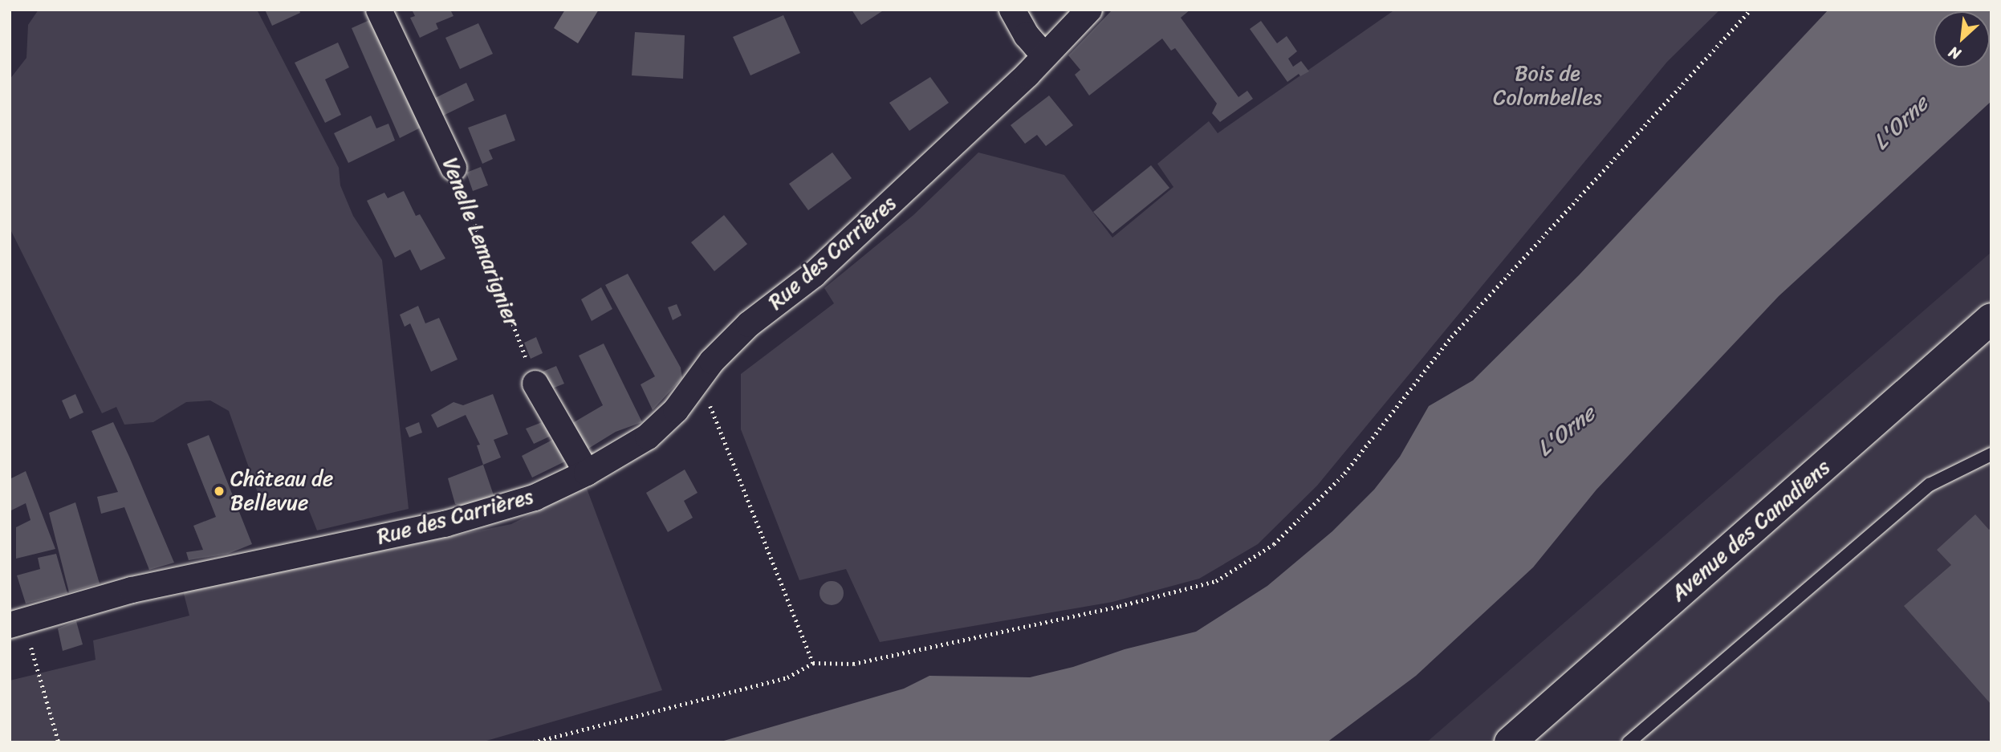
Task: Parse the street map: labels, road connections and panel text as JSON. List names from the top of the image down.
{
  "streets": {
    "street": ["Venelle Lemarignier", "Rue des Carrières", "Avenue des Canadiens"]
  },
  "water": ["L'Orne"],
  "parks": ["Bois de Colombelles"],
  "places": ["Château de Bellevue"],
  "north": "bottom left"
}
